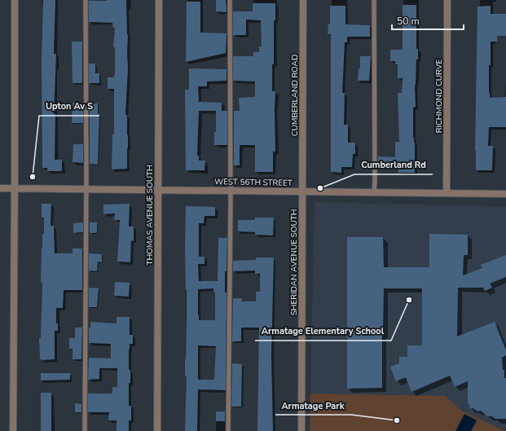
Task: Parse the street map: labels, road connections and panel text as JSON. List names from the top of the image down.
{
  "streets": {
    "street": [
      "CUMBERLAND ROAD",
      "RICHMOND CURVE",
      "WEST 56TH STREET",
      "THOMAS AVENUE SOUTH",
      "SHERIDAN AVENUE SOUTH"
    ]
  },
  "crossings": [
    ["CUMBERLAND ROAD", "WEST 56TH STREET"],
    ["CUMBERLAND ROAD", "SHERIDAN AVENUE SOUTH"],
    ["RICHMOND CURVE", "WEST 56TH STREET"],
    ["WEST 56TH STREET", "THOMAS AVENUE SOUTH"],
    ["WEST 56TH STREET", "SHERIDAN AVENUE SOUTH"]
  ],
  "places": [
    "Upton Av S",
    "Cumberland Rd",
    "Armatage Elementary School",
    "Armatage Park"
  ],
  "scale_bar": "50 m"
}
